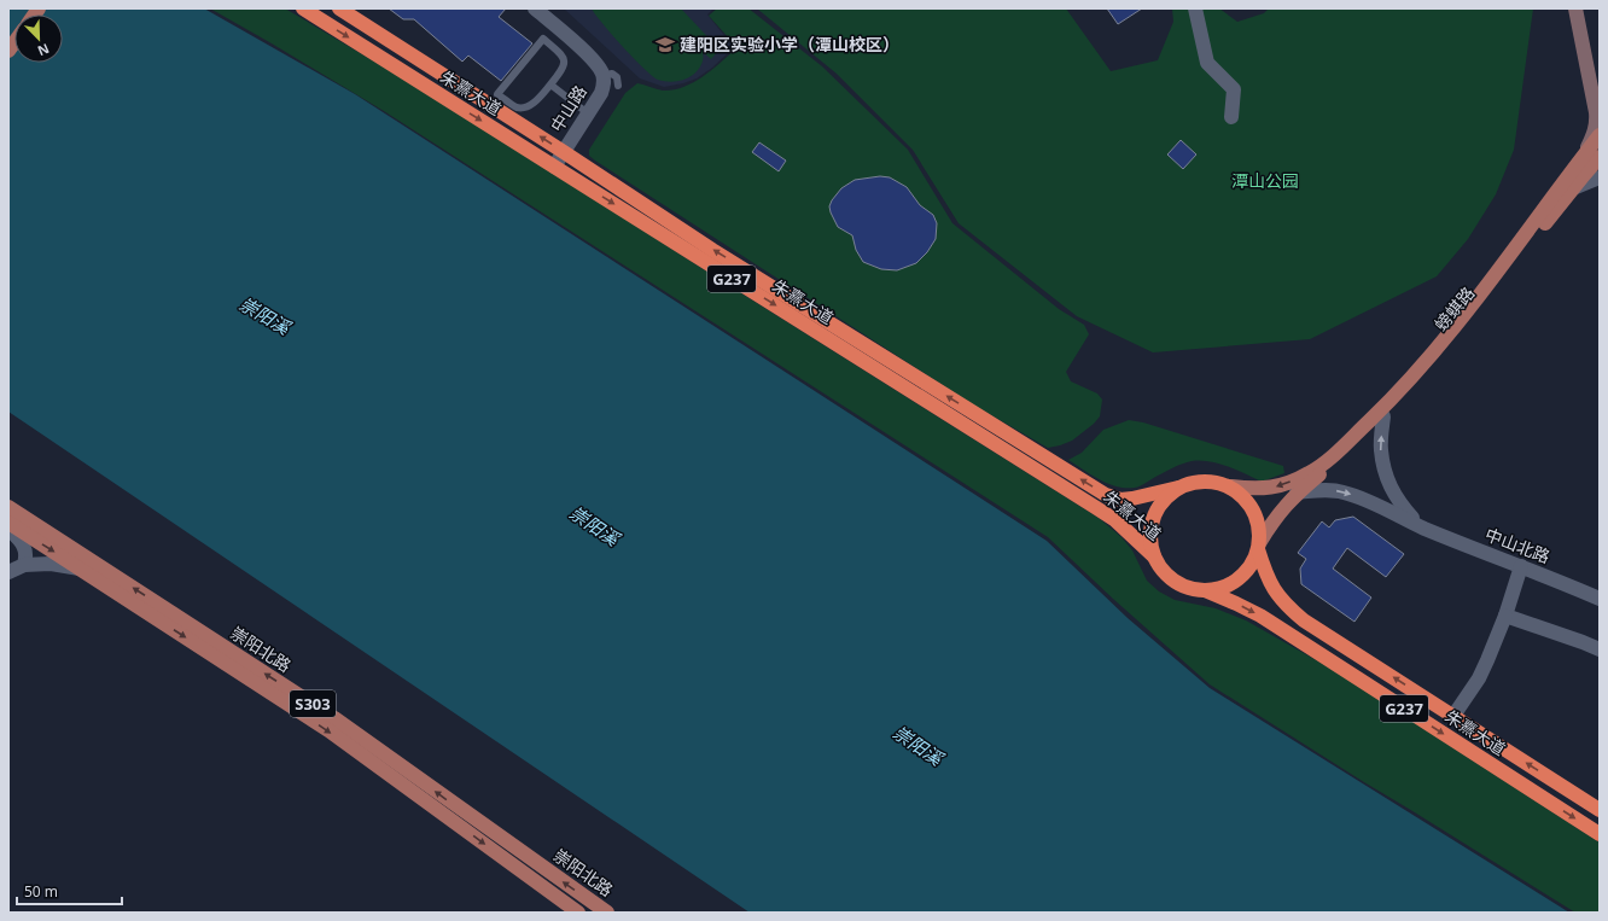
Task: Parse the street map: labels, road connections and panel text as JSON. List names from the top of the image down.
{
  "streets": {
    "highway": ["朱熹大道", "G237"],
    "main road": ["螃蜞路", "崇阳北路", "S303"],
    "street": ["中山路", "中山北路"]
  },
  "crossings": [
    ["朱熹大道", "中山路"],
    ["朱熹大道", "G237"]
  ],
  "one_way": ["中山北路"],
  "water": ["崇阳溪"],
  "parks": ["潭山公园"],
  "places": {
    "school or university": ["建阳区实验小学（潭山校区）"]
  },
  "scale_bar": "50 m",
  "north": "bottom right"
}
